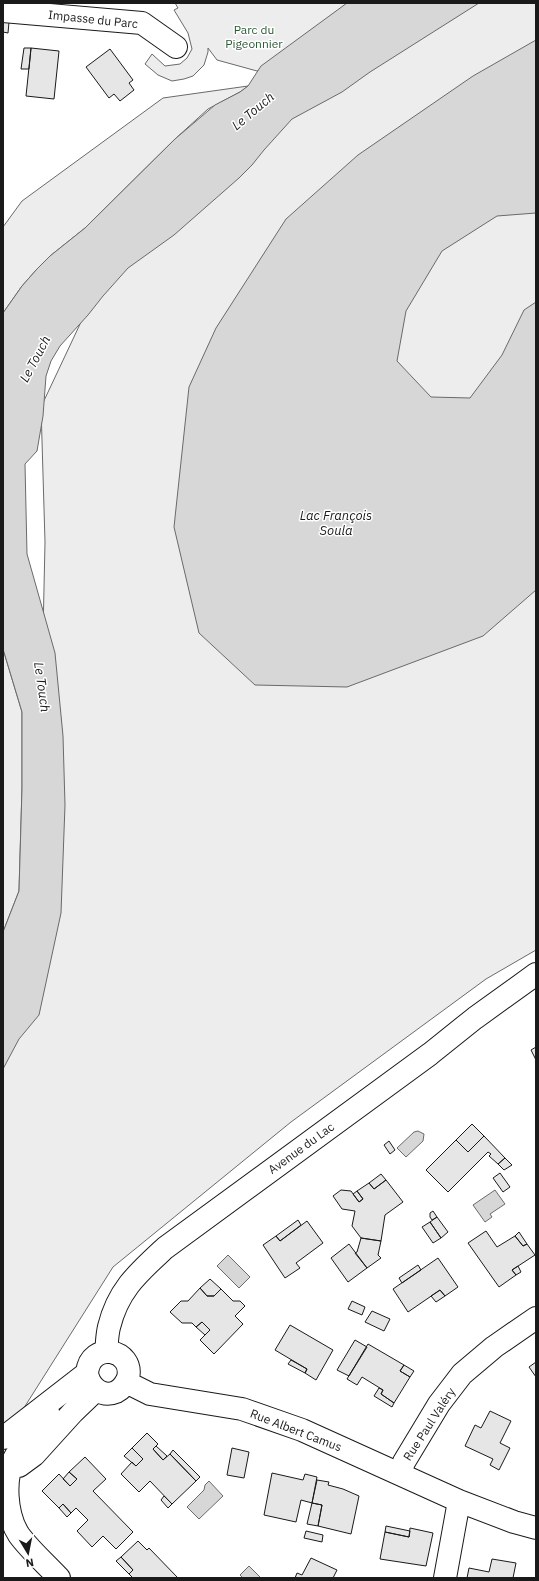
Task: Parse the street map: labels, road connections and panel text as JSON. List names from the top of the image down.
{
  "streets": {
    "street": [
      "Impasse du Parc",
      "Avenue du Lac",
      "Rue Paul Valéry",
      "Rue Albert Camus"
    ]
  },
  "crossings": [
    ["Avenue du Lac", "Rue Albert Camus"],
    ["Rue Paul Valéry", "Rue Albert Camus"]
  ],
  "water": ["Le Touch", "Lac François Soula"],
  "parks": ["Parc du Pigeonnier"],
  "north": "bottom"
}
